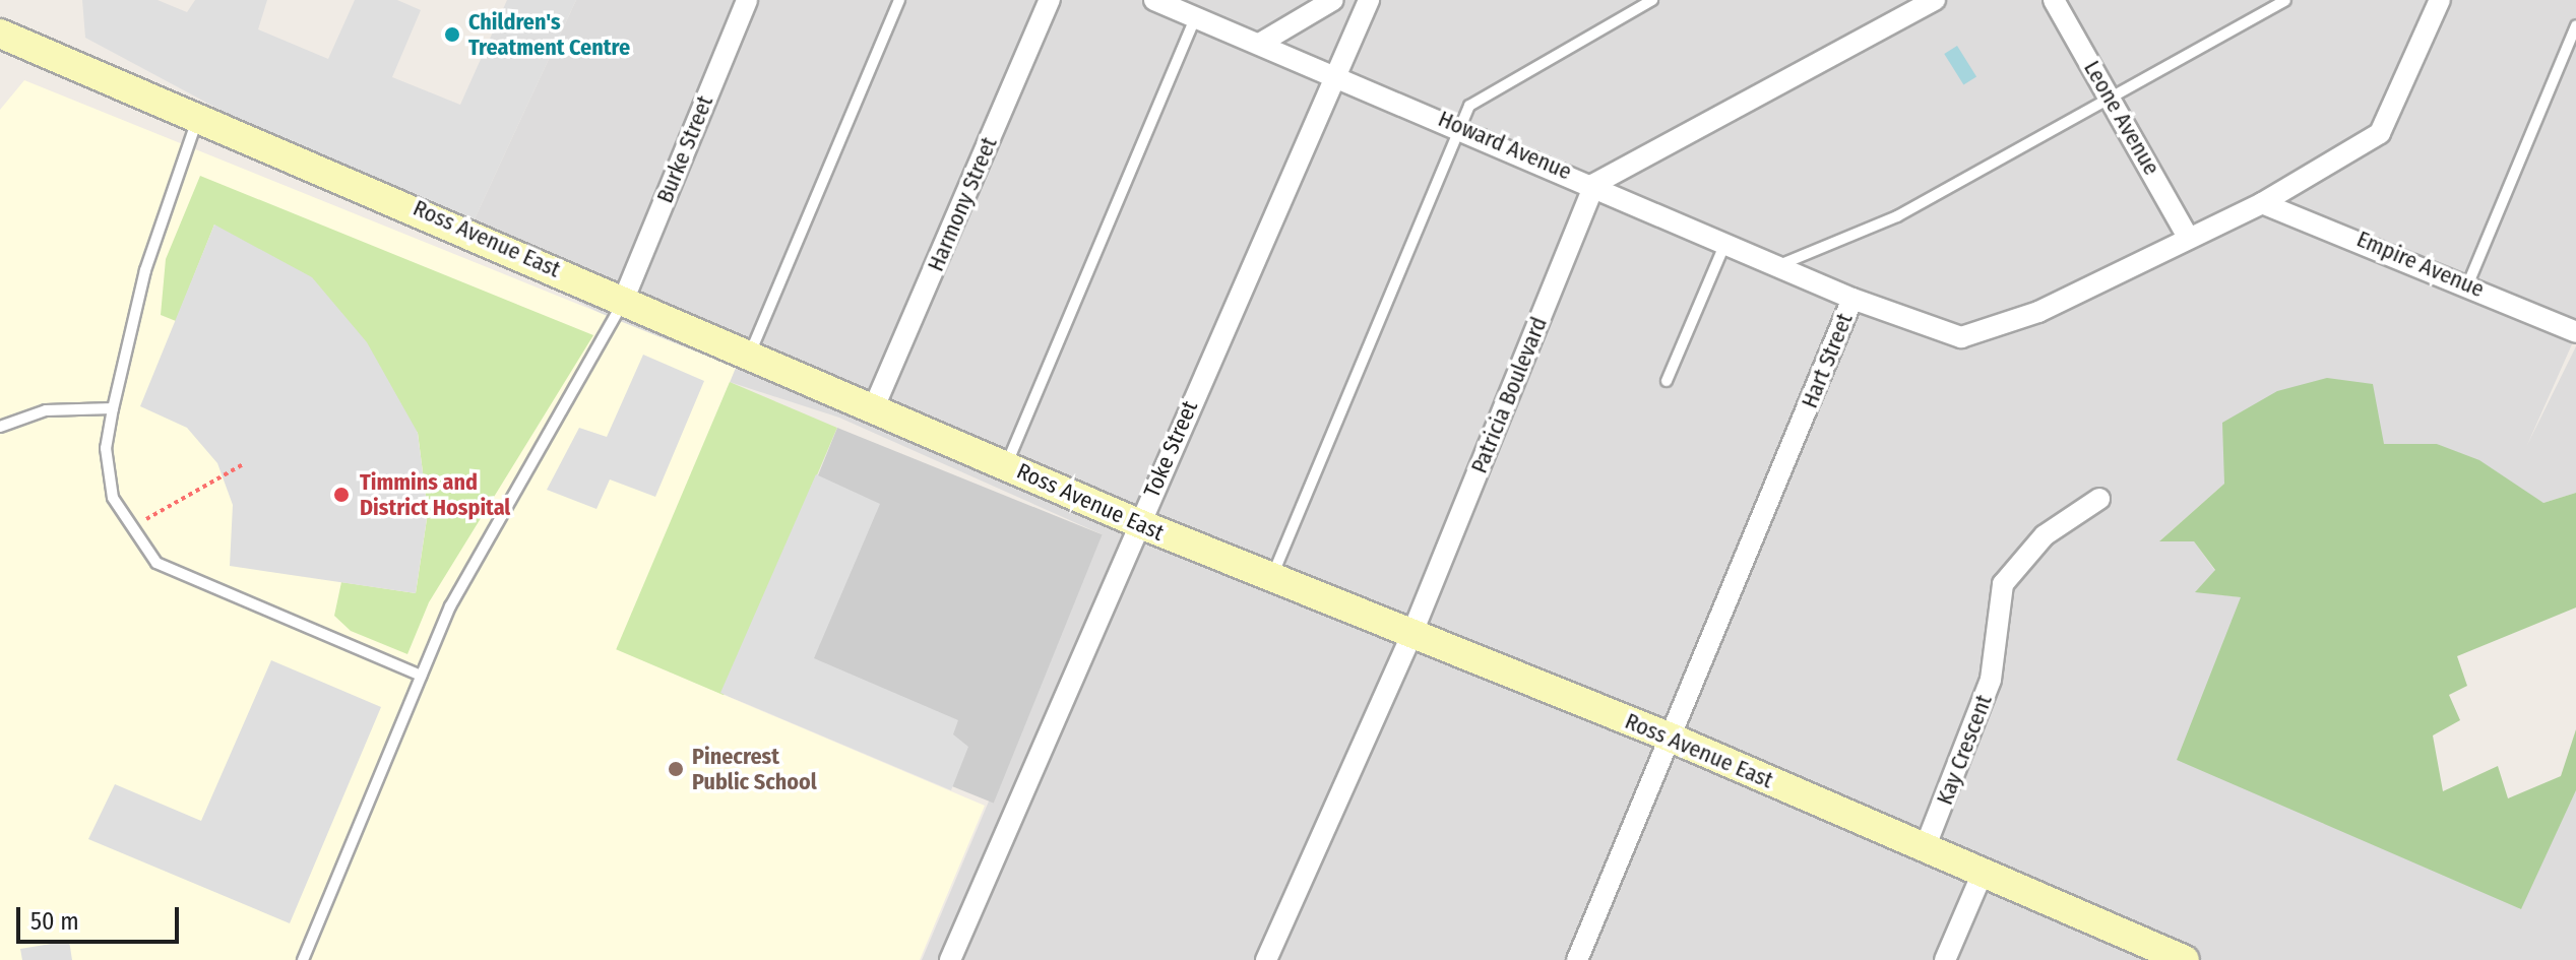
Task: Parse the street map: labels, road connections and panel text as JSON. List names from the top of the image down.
{
  "streets": {
    "main road": ["Ross Avenue East"],
    "street": [
      "Leone Avenue",
      "Howard Avenue",
      "Burke Street",
      "Harmony Street",
      "Empire Avenue",
      "Hart Street",
      "Patricia Boulevard",
      "Toke Street",
      "Kay Crescent"
    ]
  },
  "crossings": [
    ["Leone Avenue", "Hart Street"],
    ["Howard Avenue", "Hart Street"],
    ["Howard Avenue", "Patricia Boulevard"],
    ["Howard Avenue", "Toke Street"],
    ["Burke Street", "Ross Avenue East"],
    ["Harmony Street", "Ross Avenue East"],
    ["Ross Avenue East", "Hart Street"],
    ["Ross Avenue East", "Patricia Boulevard"],
    ["Ross Avenue East", "Toke Street"],
    ["Ross Avenue East", "Kay Crescent"],
    ["Empire Avenue", "Hart Street"]
  ],
  "places": ["Children's Treatment Centre", "Timmins and District Hospital", "Pinecrest Public School"],
  "scale_bar": "50 m"
}
